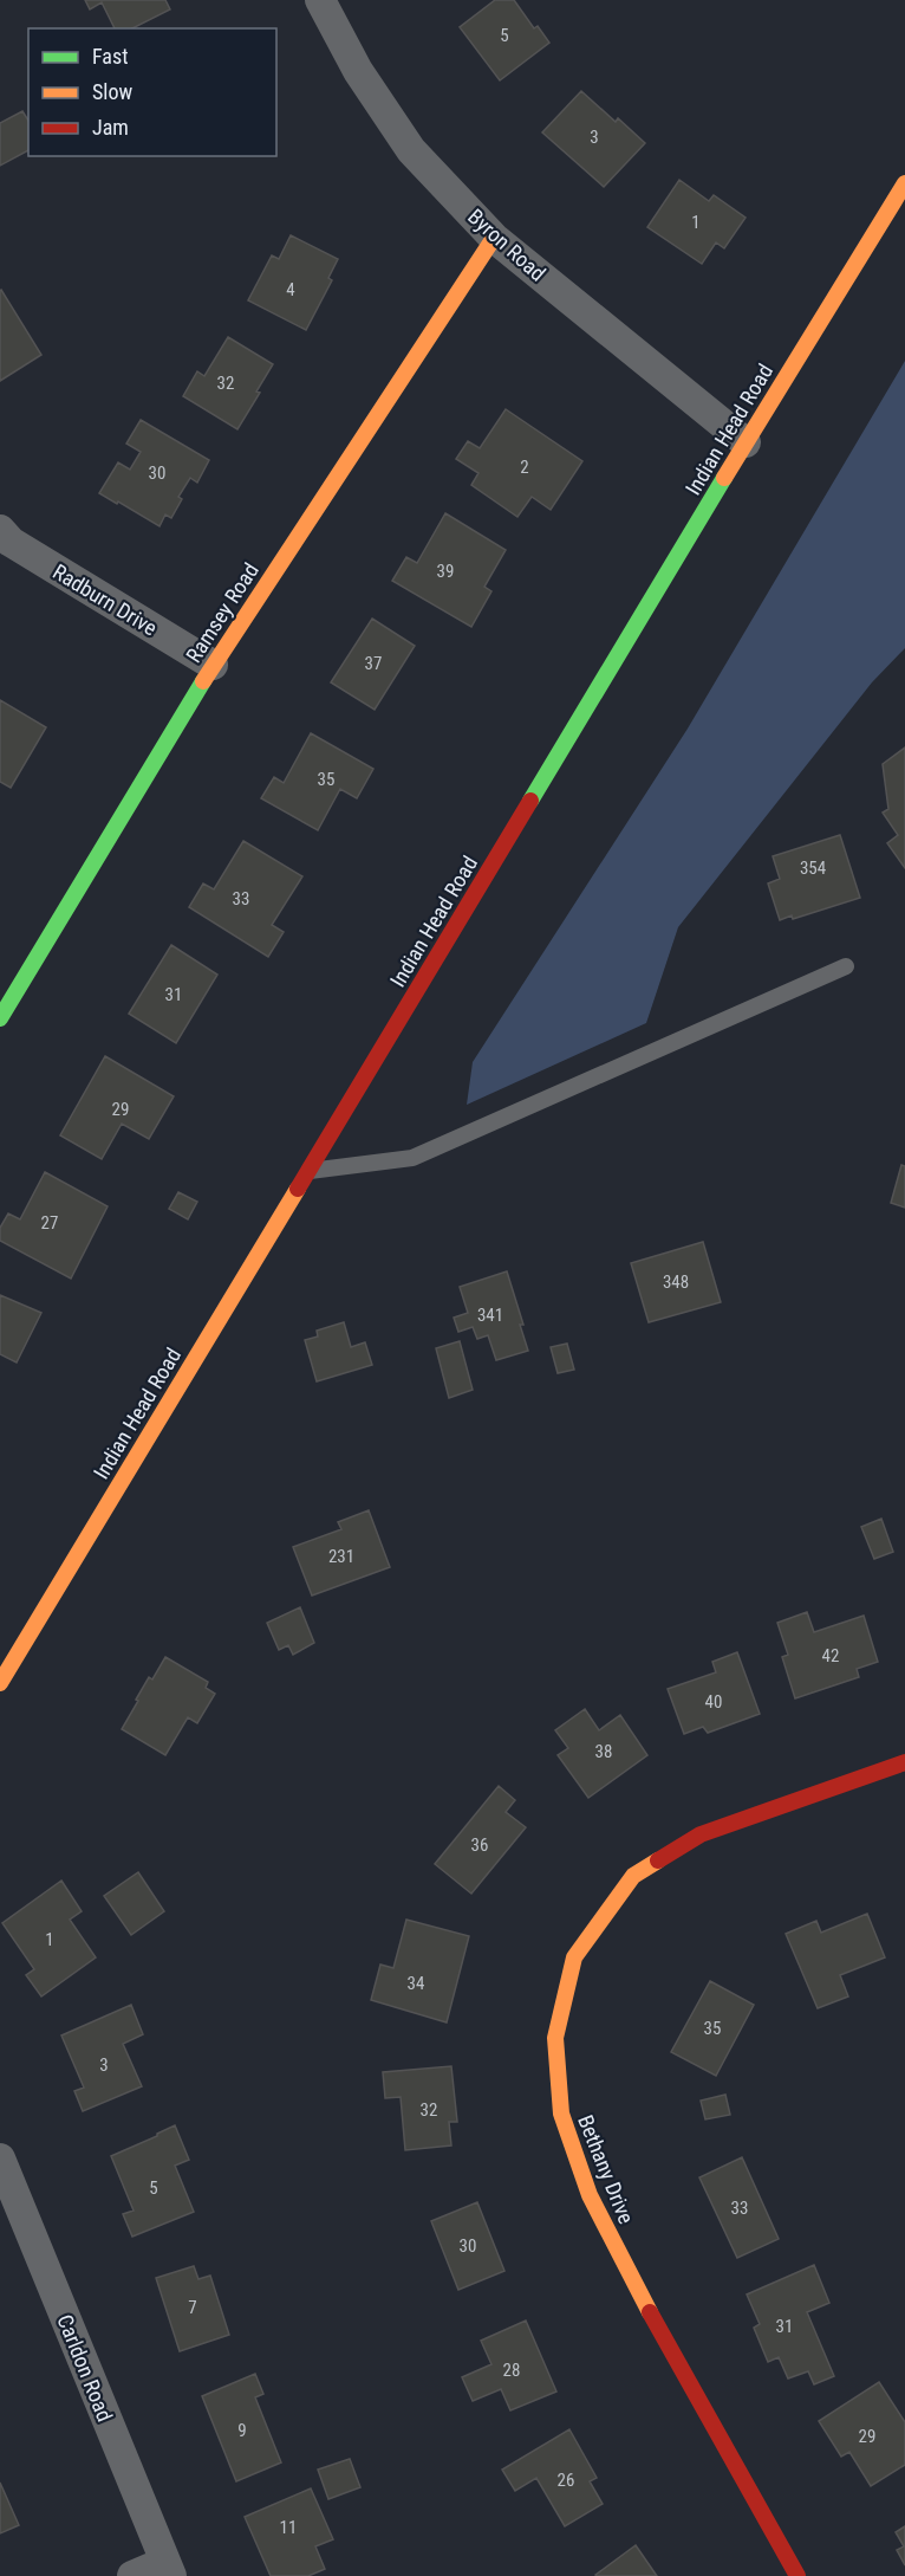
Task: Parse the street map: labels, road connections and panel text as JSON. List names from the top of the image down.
{
  "streets": {
    "street": [
      "Byron Road",
      "Indian Head Road",
      "Radburn Drive",
      "Ramsey Road",
      "Bethany Drive",
      "Carldon Road"
    ]
  },
  "crossings": [
    ["Byron Road", "Indian Head Road"],
    ["Byron Road", "Ramsey Road"],
    ["Radburn Drive", "Ramsey Road"]
  ],
  "house_numbers": [
    "5",
    "3",
    "1",
    "4",
    "32",
    "2",
    "30",
    "39",
    "37",
    "35",
    "354",
    "33",
    "31",
    "29",
    "27",
    "348",
    "341",
    "231",
    "42",
    "40",
    "38",
    "36",
    "1",
    "34",
    "35",
    "3",
    "32",
    "5",
    "33",
    "30",
    "7",
    "31",
    "28",
    "9",
    "29",
    "26",
    "11"
  ],
  "legend": ["Fast", "Slow", "Jam"]
}
